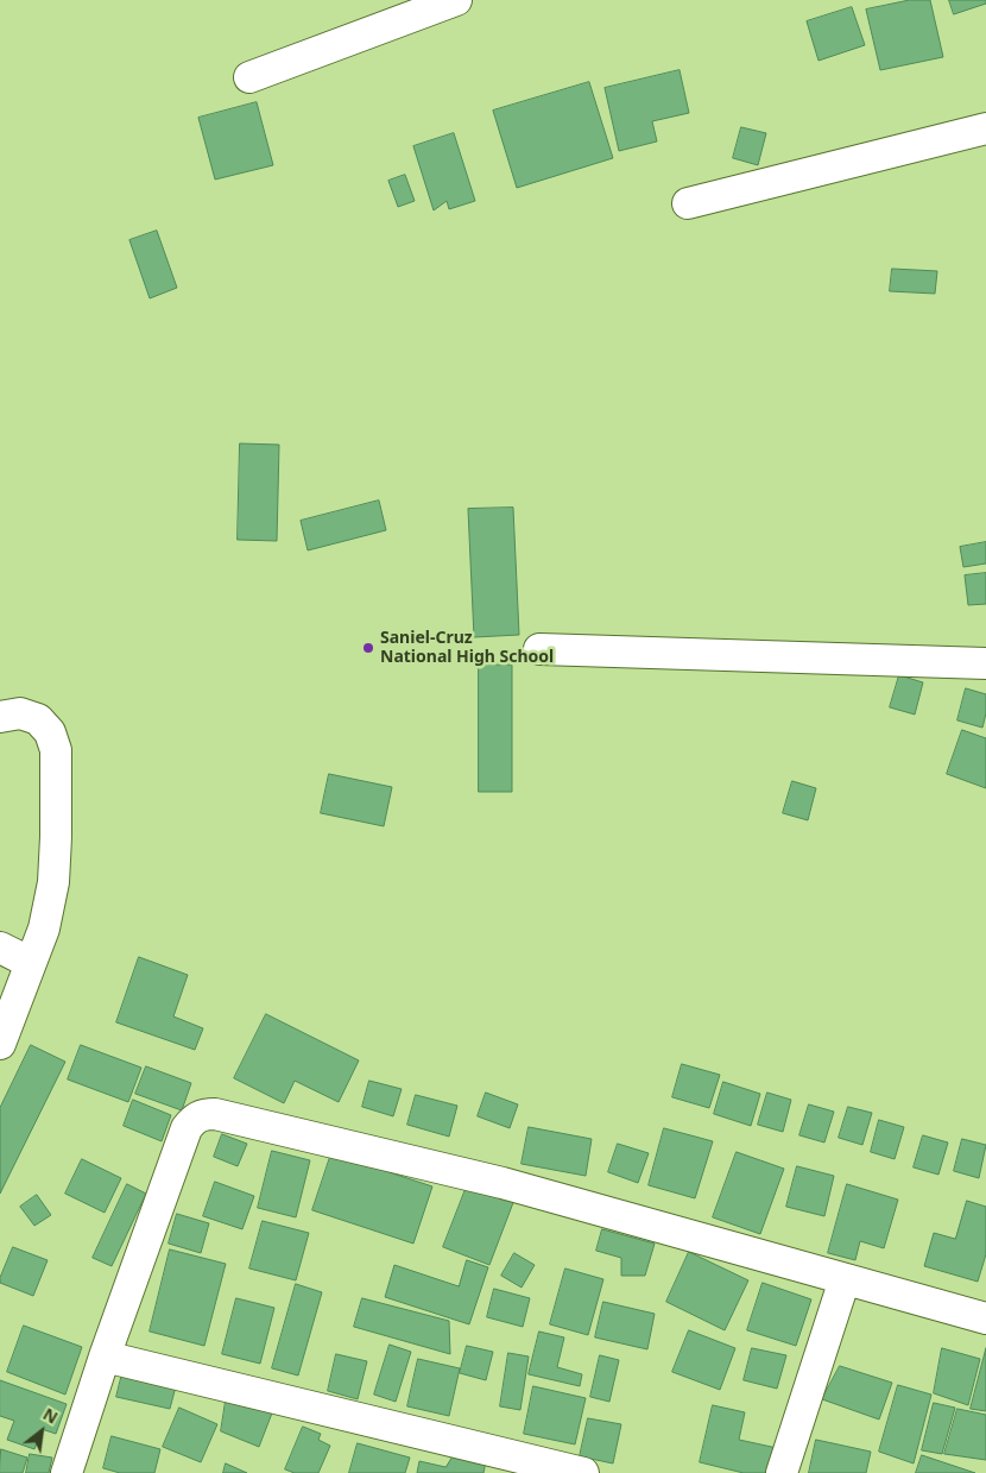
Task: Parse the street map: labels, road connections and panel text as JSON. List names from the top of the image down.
{
  "places": ["Saniel-Cruz National High School"],
  "north": "top right"
}
